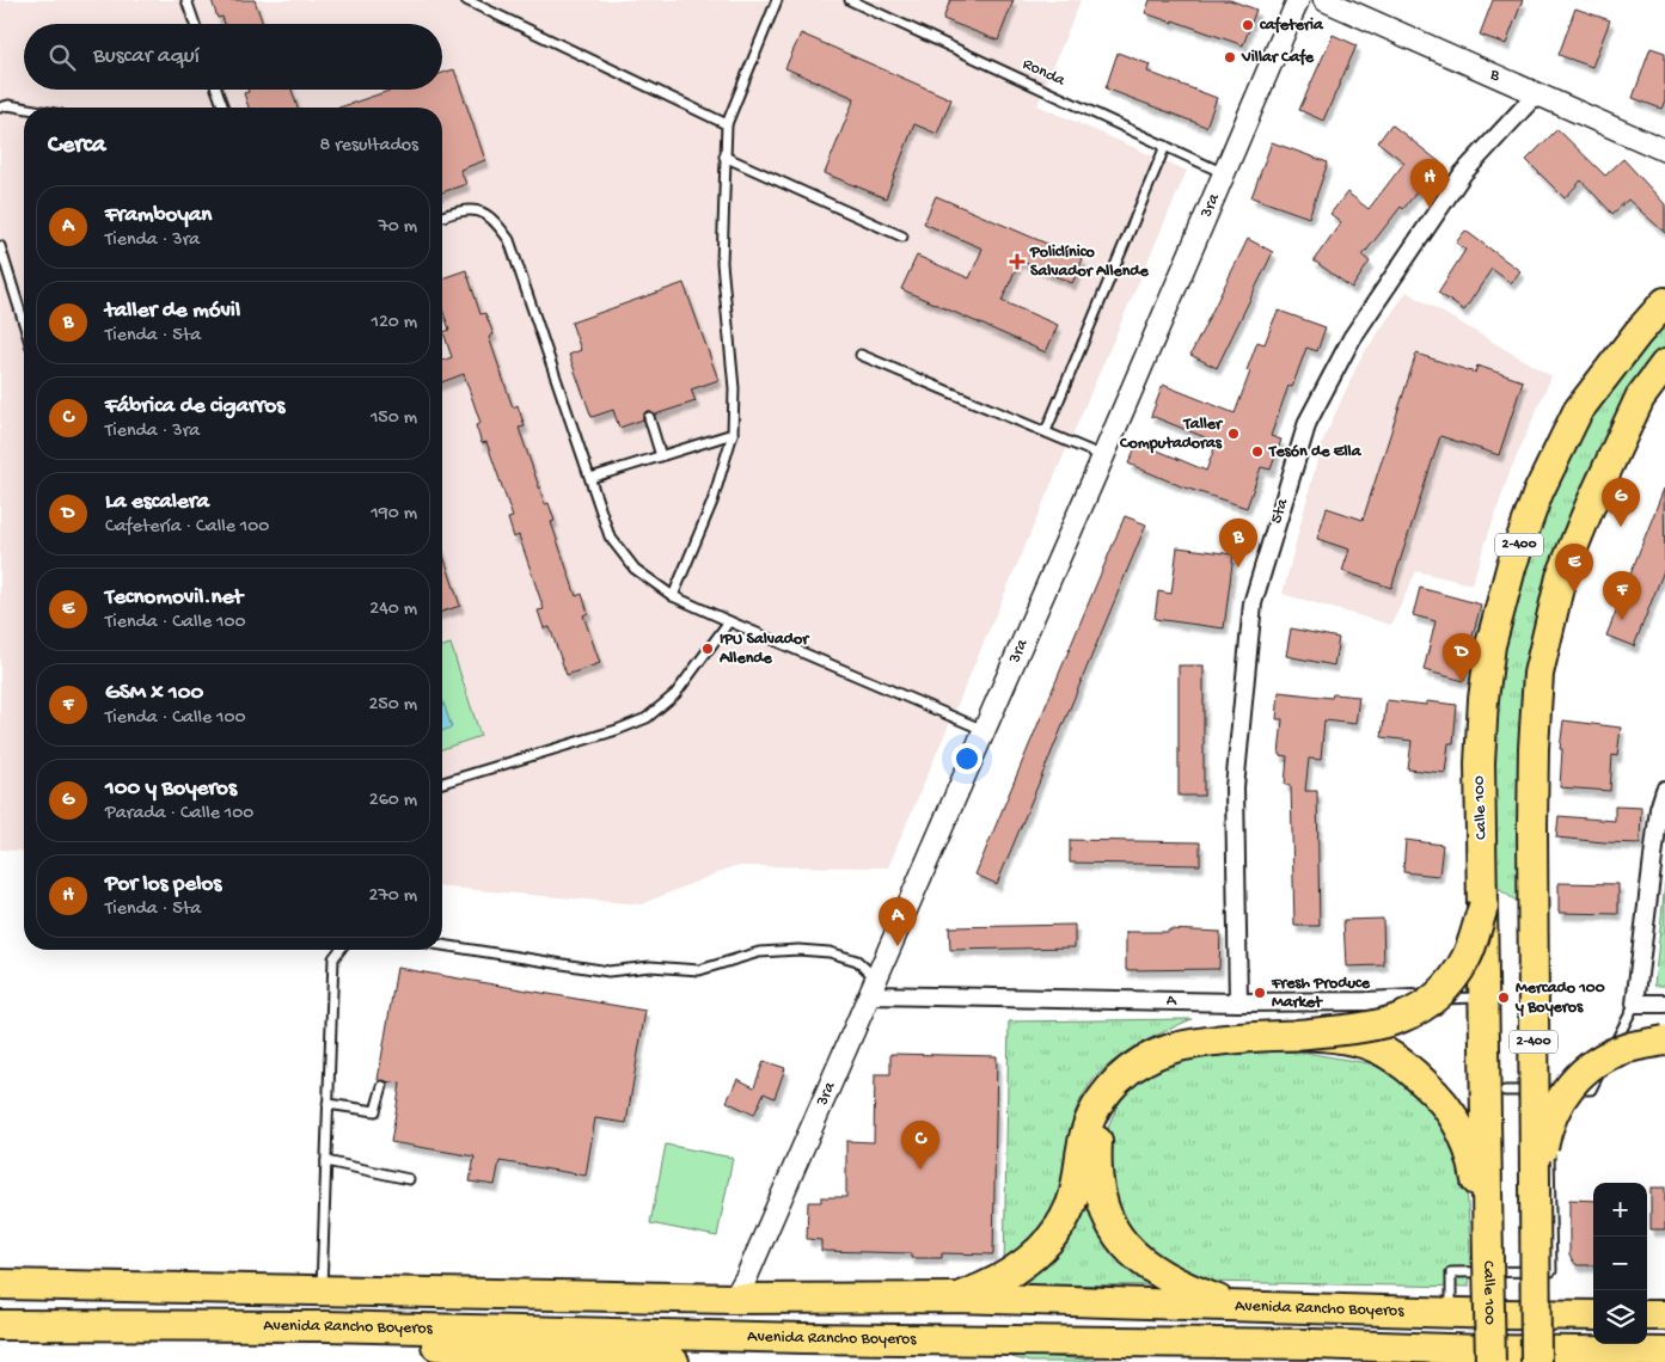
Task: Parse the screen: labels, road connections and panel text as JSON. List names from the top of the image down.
{
  "streets": {
    "highway": ["2-400", "Calle 100", "Avenida Rancho Boyeros"],
    "street": [
      "B",
      "3ra",
      "5ta",
      "A"
    ],
    "lane": ["Ronda"]
  },
  "crossings": [
    ["Ronda", "3ra"],
    ["B", "5ta"],
    ["3ra", "A"],
    ["3ra", "Avenida Rancho Boyeros"],
    ["5ta", "A"],
    ["2-400", "Avenida Rancho Boyeros"],
    ["Calle 100", "Avenida Rancho Boyeros"]
  ],
  "places": {
    "other": [
      "cafeteria",
      "Villar Cafe",
      "Taller Computadoras",
      "Tesón de Ella",
      "IPU Salvador Allende",
      "Fresh Produce Market",
      "Mercado 100 y Boyeros"
    ],
    "health": ["Policlínico Salvador Allende"]
  },
  "page": {
    "search": "Buscar aquí",
    "heading": ["Cerca", "8 resultados"],
    "pins": [
      "H",
      "G",
      "B",
      "E",
      "F",
      "D",
      "A",
      "C"
    ],
    "list": [
      {
        "mark": "A",
        "name": "Framboyan",
        "note": "Tienda · 3ra",
        "value": "70 m"
      },
      {
        "mark": "B",
        "name": "taller de móvil",
        "note": "Tienda · 5ta",
        "value": "120 m"
      },
      {
        "mark": "C",
        "name": "Fábrica de cigarros",
        "note": "Tienda · 3ra",
        "value": "150 m"
      },
      {
        "mark": "D",
        "name": "La escalera",
        "note": "Cafetería · Calle 100",
        "value": "190 m"
      },
      {
        "mark": "E",
        "name": "Tecnomovil.net",
        "note": "Tienda · Calle 100",
        "value": "240 m"
      },
      {
        "mark": "F",
        "name": "GSM x 100",
        "note": "Tienda · Calle 100",
        "value": "250 m"
      },
      {
        "mark": "G",
        "name": "100 y Boyeros",
        "note": "Parada · Calle 100",
        "value": "260 m"
      },
      {
        "mark": "H",
        "name": "Por los pelos",
        "note": "Tienda · 5ta",
        "value": "270 m"
      }
    ],
    "map_buttons": ["+", "−"]
  }
}
